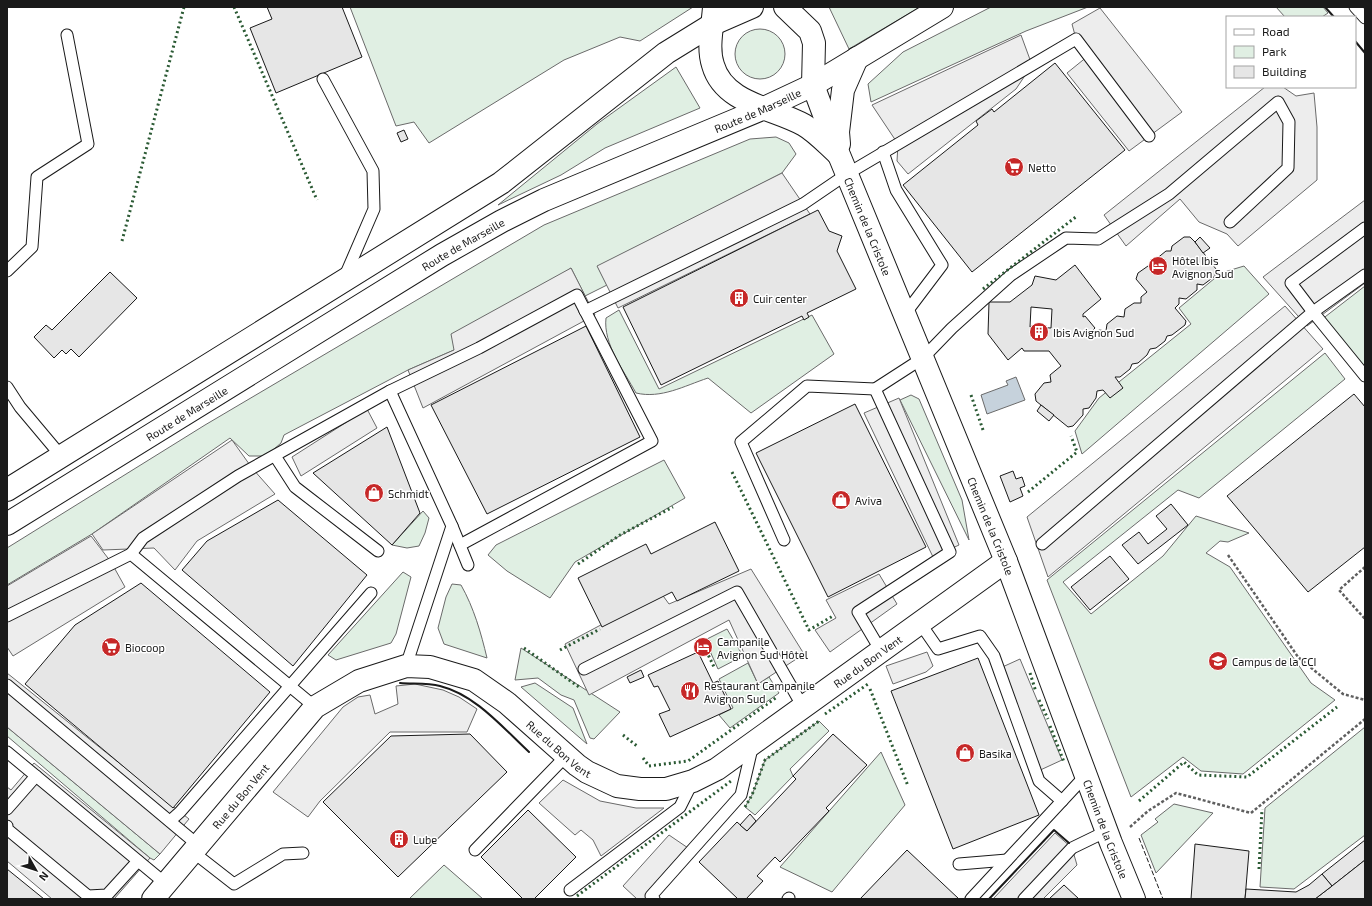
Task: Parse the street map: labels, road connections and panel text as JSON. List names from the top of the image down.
{
  "streets": {
    "street": ["Route de Marseille", "Chemin de la Cristole", "Rue du Bon Vent"]
  },
  "crossings": [
    ["Route de Marseille", "Chemin de la Cristole"],
    ["Chemin de la Cristole", "Rue du Bon Vent"]
  ],
  "places": {
    "supermarket": ["Netto", "Biocoop"],
    "hotel": ["Hôtel Ibis Avignon Sud", "Campanile Avignon Sud Hôtel"],
    "building": ["Cuir center", "Ibis Avignon Sud", "Lube"],
    "shop": ["Schmidt", "Aviva", "Basika"],
    "school or university": ["Campus de la CCI"],
    "restaurant": ["Restaurant Campanile Avignon Sud"]
  },
  "legend": ["Road", "Park", "Building"],
  "north": "bottom right"
}
